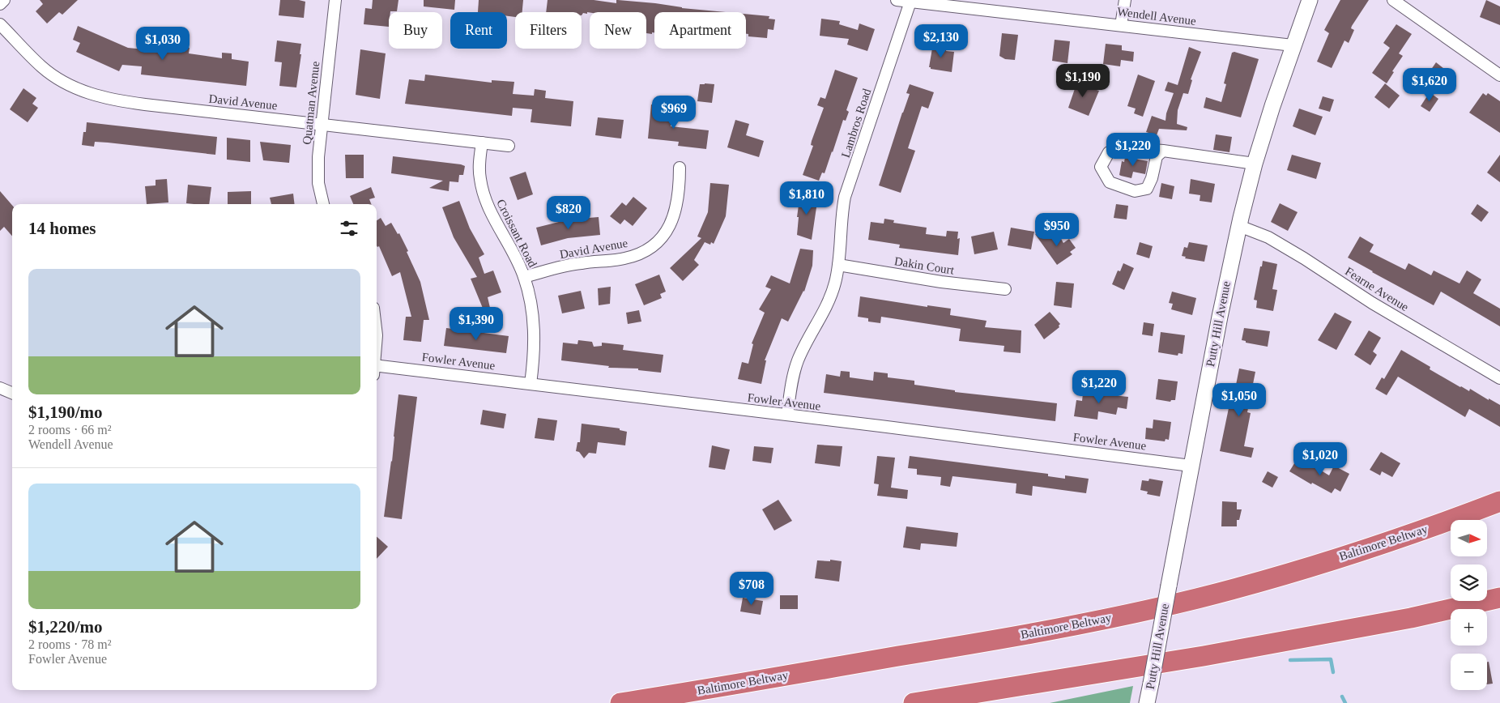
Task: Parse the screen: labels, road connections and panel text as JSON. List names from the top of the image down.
{
  "streets": {
    "highway": ["Baltimore Beltway"],
    "main road": ["Putty Hill Avenue"],
    "street": [
      "Wendell Avenue",
      "David Avenue",
      "Quatman Avenue",
      "Lambros Road",
      "Croissant Road",
      "Dakin Court",
      "Fearne Avenue",
      "Fowler Avenue"
    ]
  },
  "crossings": [
    ["Wendell Avenue", "Lambros Road"],
    ["Wendell Avenue", "Putty Hill Avenue"],
    ["David Avenue", "Quatman Avenue"],
    ["David Avenue", "Croissant Road"],
    ["Lambros Road", "Dakin Court"],
    ["Lambros Road", "Fowler Avenue"],
    ["Croissant Road", "Fowler Avenue"],
    ["Fearne Avenue", "Putty Hill Avenue"],
    ["Putty Hill Avenue", "Fowler Avenue"]
  ],
  "north": "right",
  "page": {
    "chip": [
      "Buy",
      "Rent",
      "Filters",
      "New",
      "Apartment"
    ],
    "price": [
      "$2,130",
      "$1,030",
      "$1,190",
      "$1,620",
      "$969",
      "$1,220",
      "$1,810",
      "$820",
      "$950",
      "$1,390",
      "$1,220",
      "$1,050",
      "$1,020",
      "$708"
    ],
    "heading": "14 homes",
    "list": [
      {
        "name": "$1,190/mo",
        "note": "2 rooms · 66 m² · Wendell Avenue"
      },
      {
        "name": "$1,220/mo",
        "note": "2 rooms · 78 m² · Fowler Avenue"
      }
    ],
    "map_buttons": ["+", "−"]
  }
}
